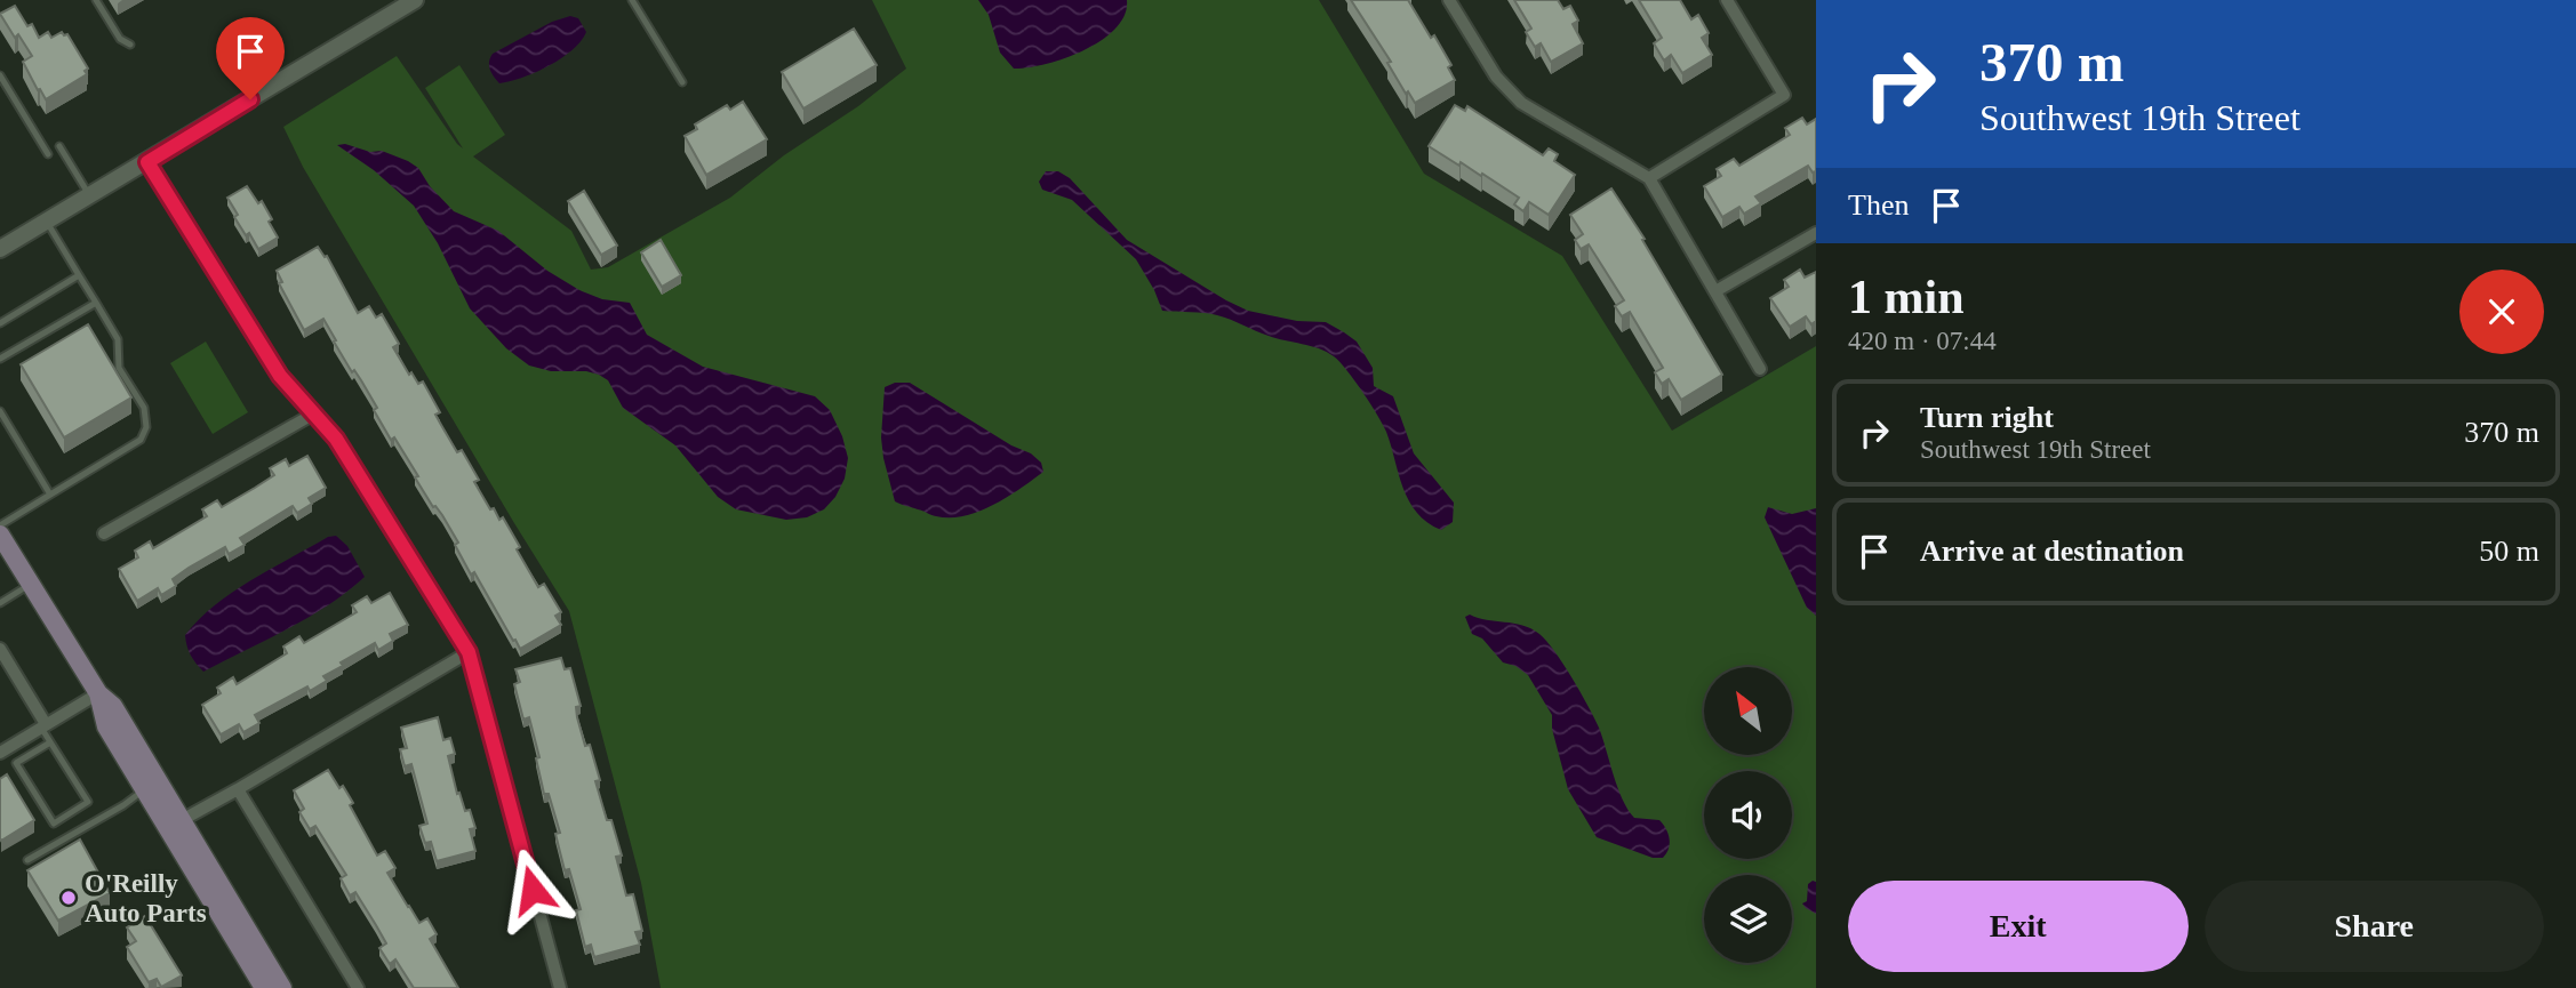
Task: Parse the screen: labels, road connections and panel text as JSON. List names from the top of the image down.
{
  "places": ["O'Reilly Auto Parts"],
  "north": "top left",
  "page": {
    "turn": ["370 m", "Southwest 19th Street"],
    "then": "Then",
    "heading": ["1 min", "420 m · 07:44"],
    "list": [
      {
        "name": "Turn right",
        "note": "Southwest 19th Street",
        "value": "370 m"
      },
      {
        "name": "Arrive at destination",
        "value": "50 m"
      }
    ],
    "buttons": ["Exit", "Share"]
  }
}
